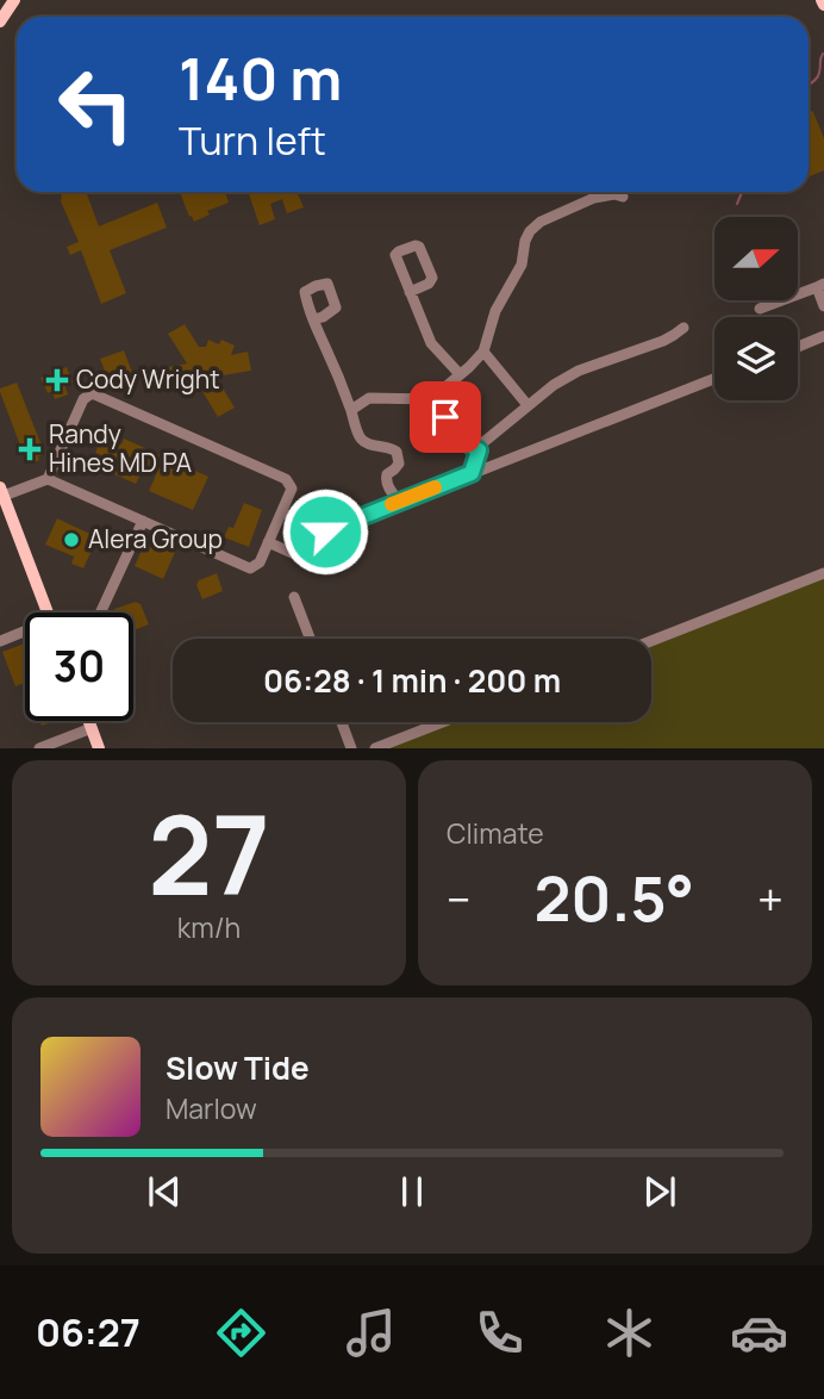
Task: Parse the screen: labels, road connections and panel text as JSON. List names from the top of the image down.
{
  "places": {
    "health": ["Cody Wright", "Randy Hines MD PA"],
    "other": ["Alera Group"]
  },
  "north": "right",
  "page": {
    "turn": ["140 m", "Turn left"],
    "limit": "30",
    "trip": "06:28 · 1 min · 200 m",
    "tile": [
      ["27", "km/h"],
      "Climate"
    ],
    "heat": ["−", "20.5°", "+"],
    "song": ["Slow Tide", "Marlow"],
    "tabs": "06:27"
  }
}
